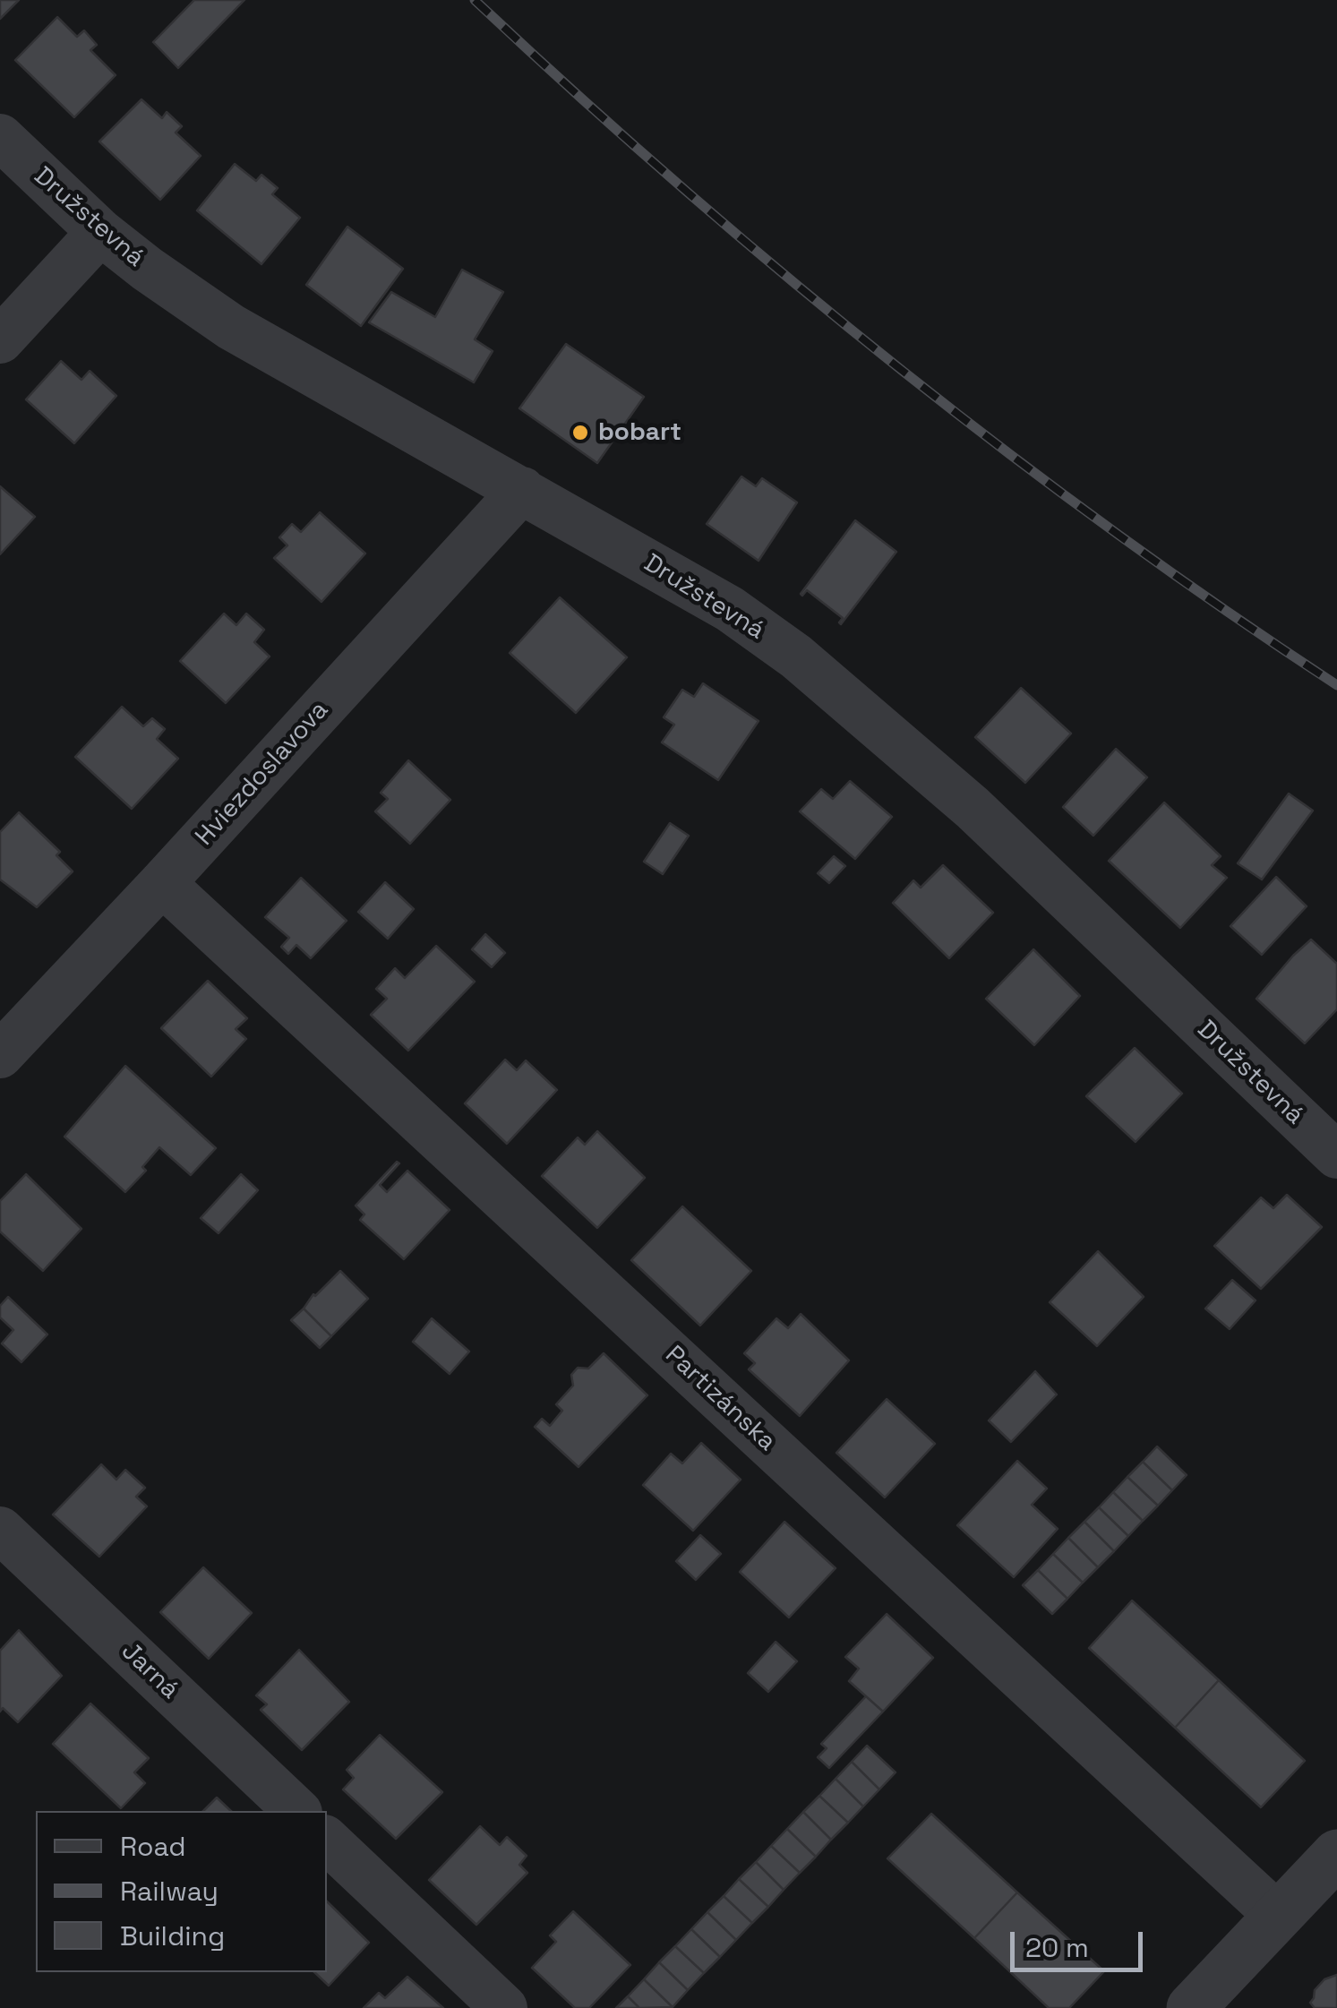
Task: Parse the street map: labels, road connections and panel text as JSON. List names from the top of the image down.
{
  "streets": {
    "street": [
      "Družstevná",
      "Hviezdoslavova",
      "Partizánska",
      "Jarná"
    ]
  },
  "crossings": [
    ["Družstevná", "Hviezdoslavova"],
    ["Hviezdoslavova", "Partizánska"]
  ],
  "places": ["bobart"],
  "legend": ["Road", "Railway", "Building"],
  "scale_bar": "20 m"
}
